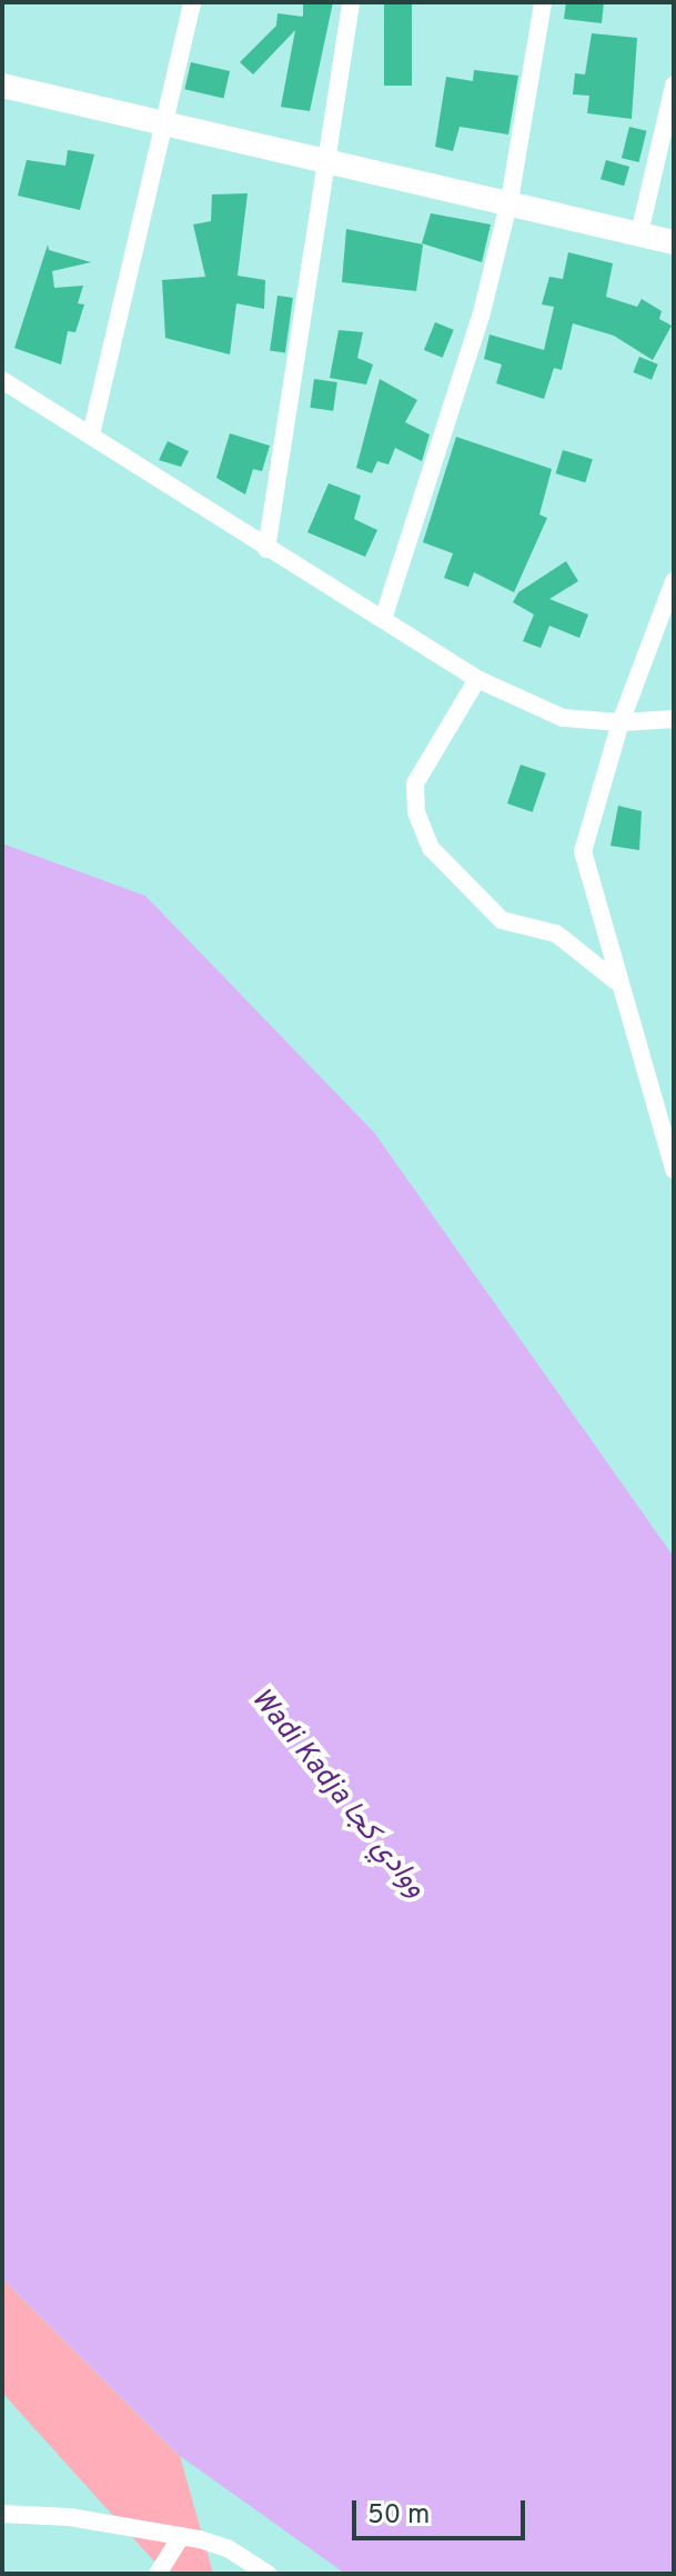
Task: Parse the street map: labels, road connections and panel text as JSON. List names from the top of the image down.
{
  "water": ["Wadi Kadja ووادي كجا"],
  "scale_bar": "50 m"
}
